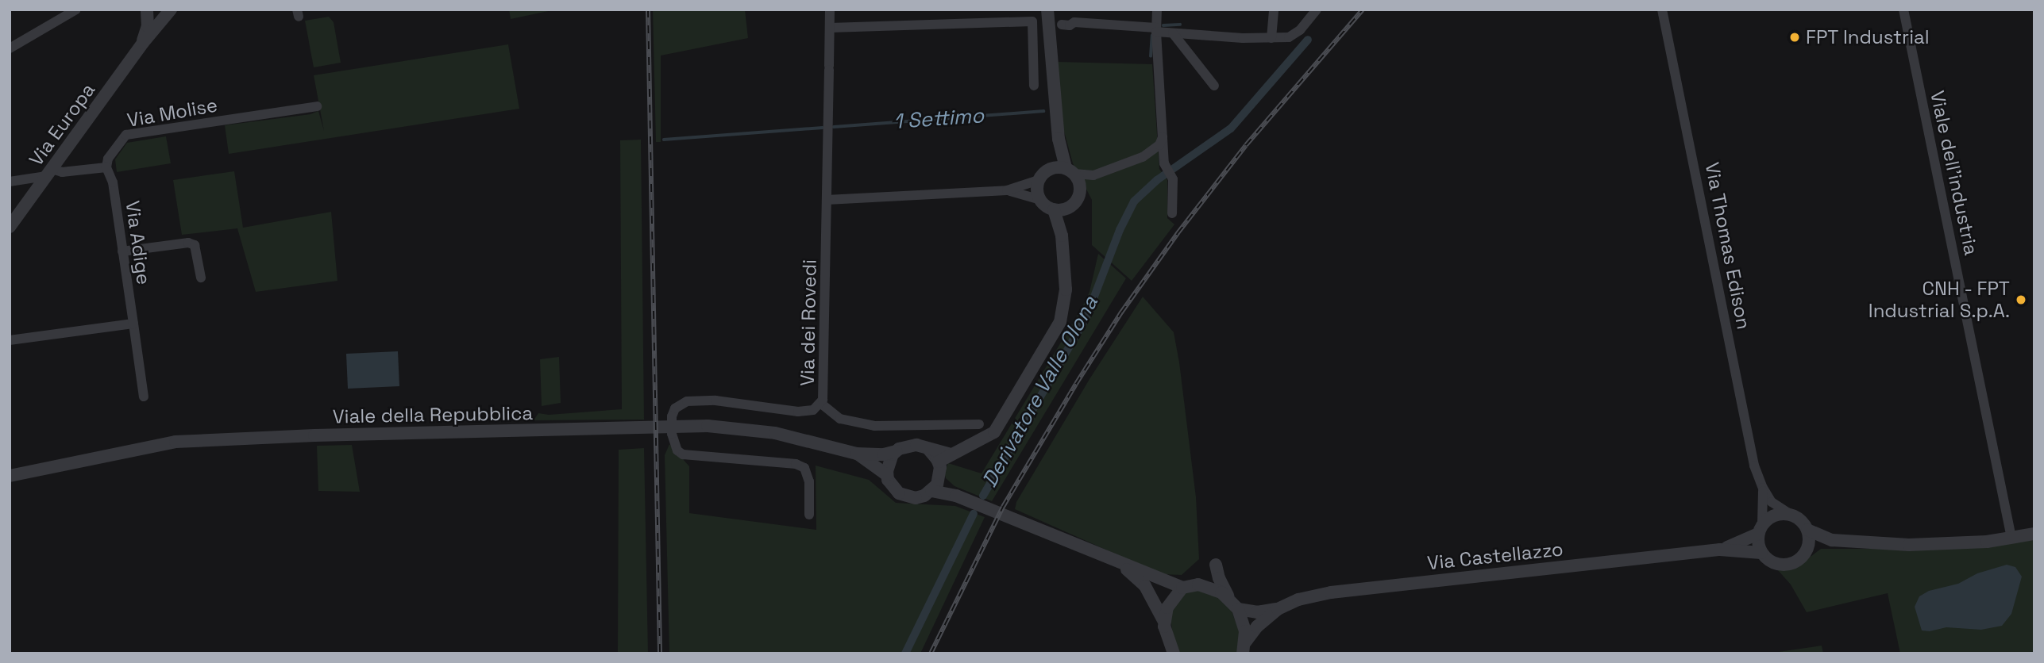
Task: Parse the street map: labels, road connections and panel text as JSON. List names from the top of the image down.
{
  "streets": {
    "street": [
      "Via Molise",
      "Via Europa",
      "Viale dell'industria",
      "Via Adige",
      "Via Thomas Edison",
      "Via dei Rovedi",
      "Viale della Repubblica",
      "Via Castellazzo"
    ]
  },
  "crossings": [
    ["Via Molise", "Via Adige"]
  ],
  "water": ["1 Settimo", "Derivatore Valle Olona"],
  "places": ["FPT Industrial", "CNH - FPT Industrial S.p.A."]
}
